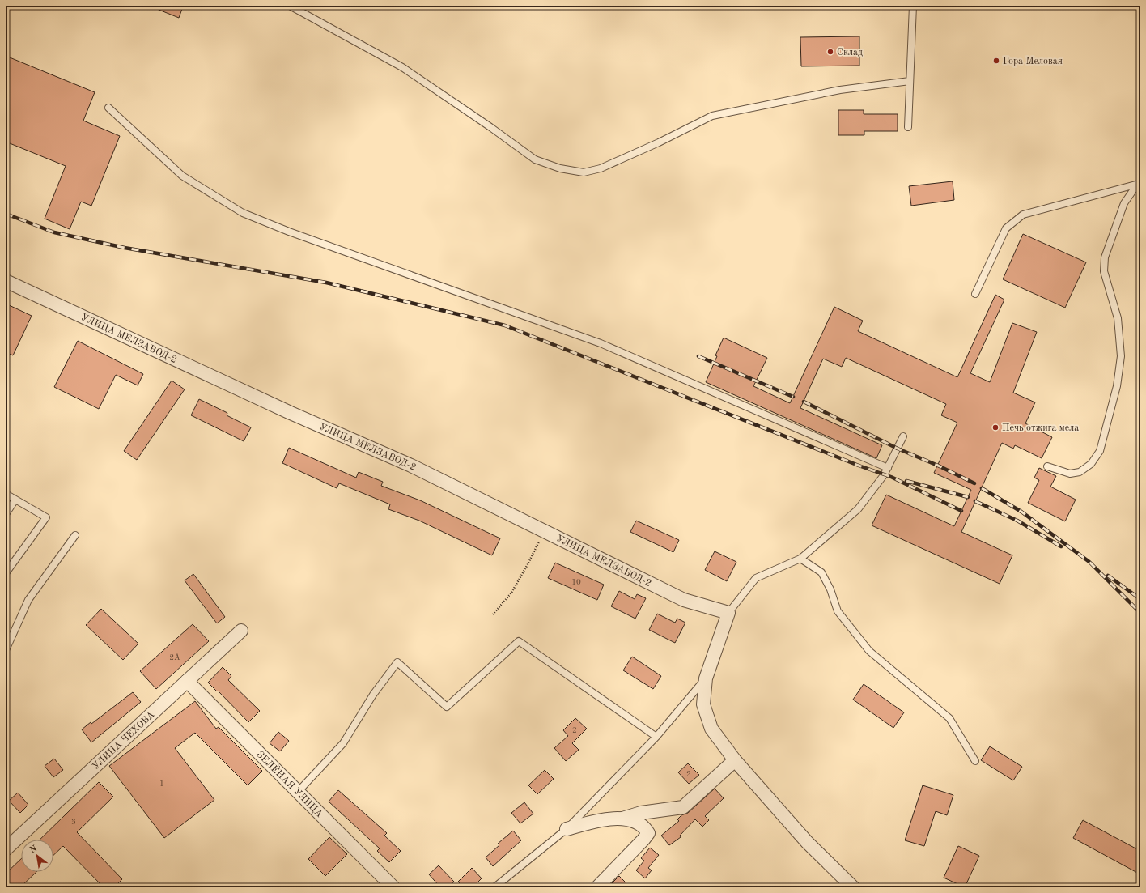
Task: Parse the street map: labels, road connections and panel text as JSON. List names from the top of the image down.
{
  "streets": {
    "street": ["УЛИЦА МЕЛЗАВОД-2", "УЛИЦА ЧЕХОВА", "ЗЕЛЁНАЯ УЛИЦА"]
  },
  "crossings": [
    ["УЛИЦА ЧЕХОВА", "ЗЕЛЁНАЯ УЛИЦА"]
  ],
  "places": ["Склад", "Гора Меловая", "Печь отжига мела"],
  "house_numbers": [
    "10",
    "2А",
    "2",
    "2",
    "1",
    "3"
  ],
  "north": "top left"
}
